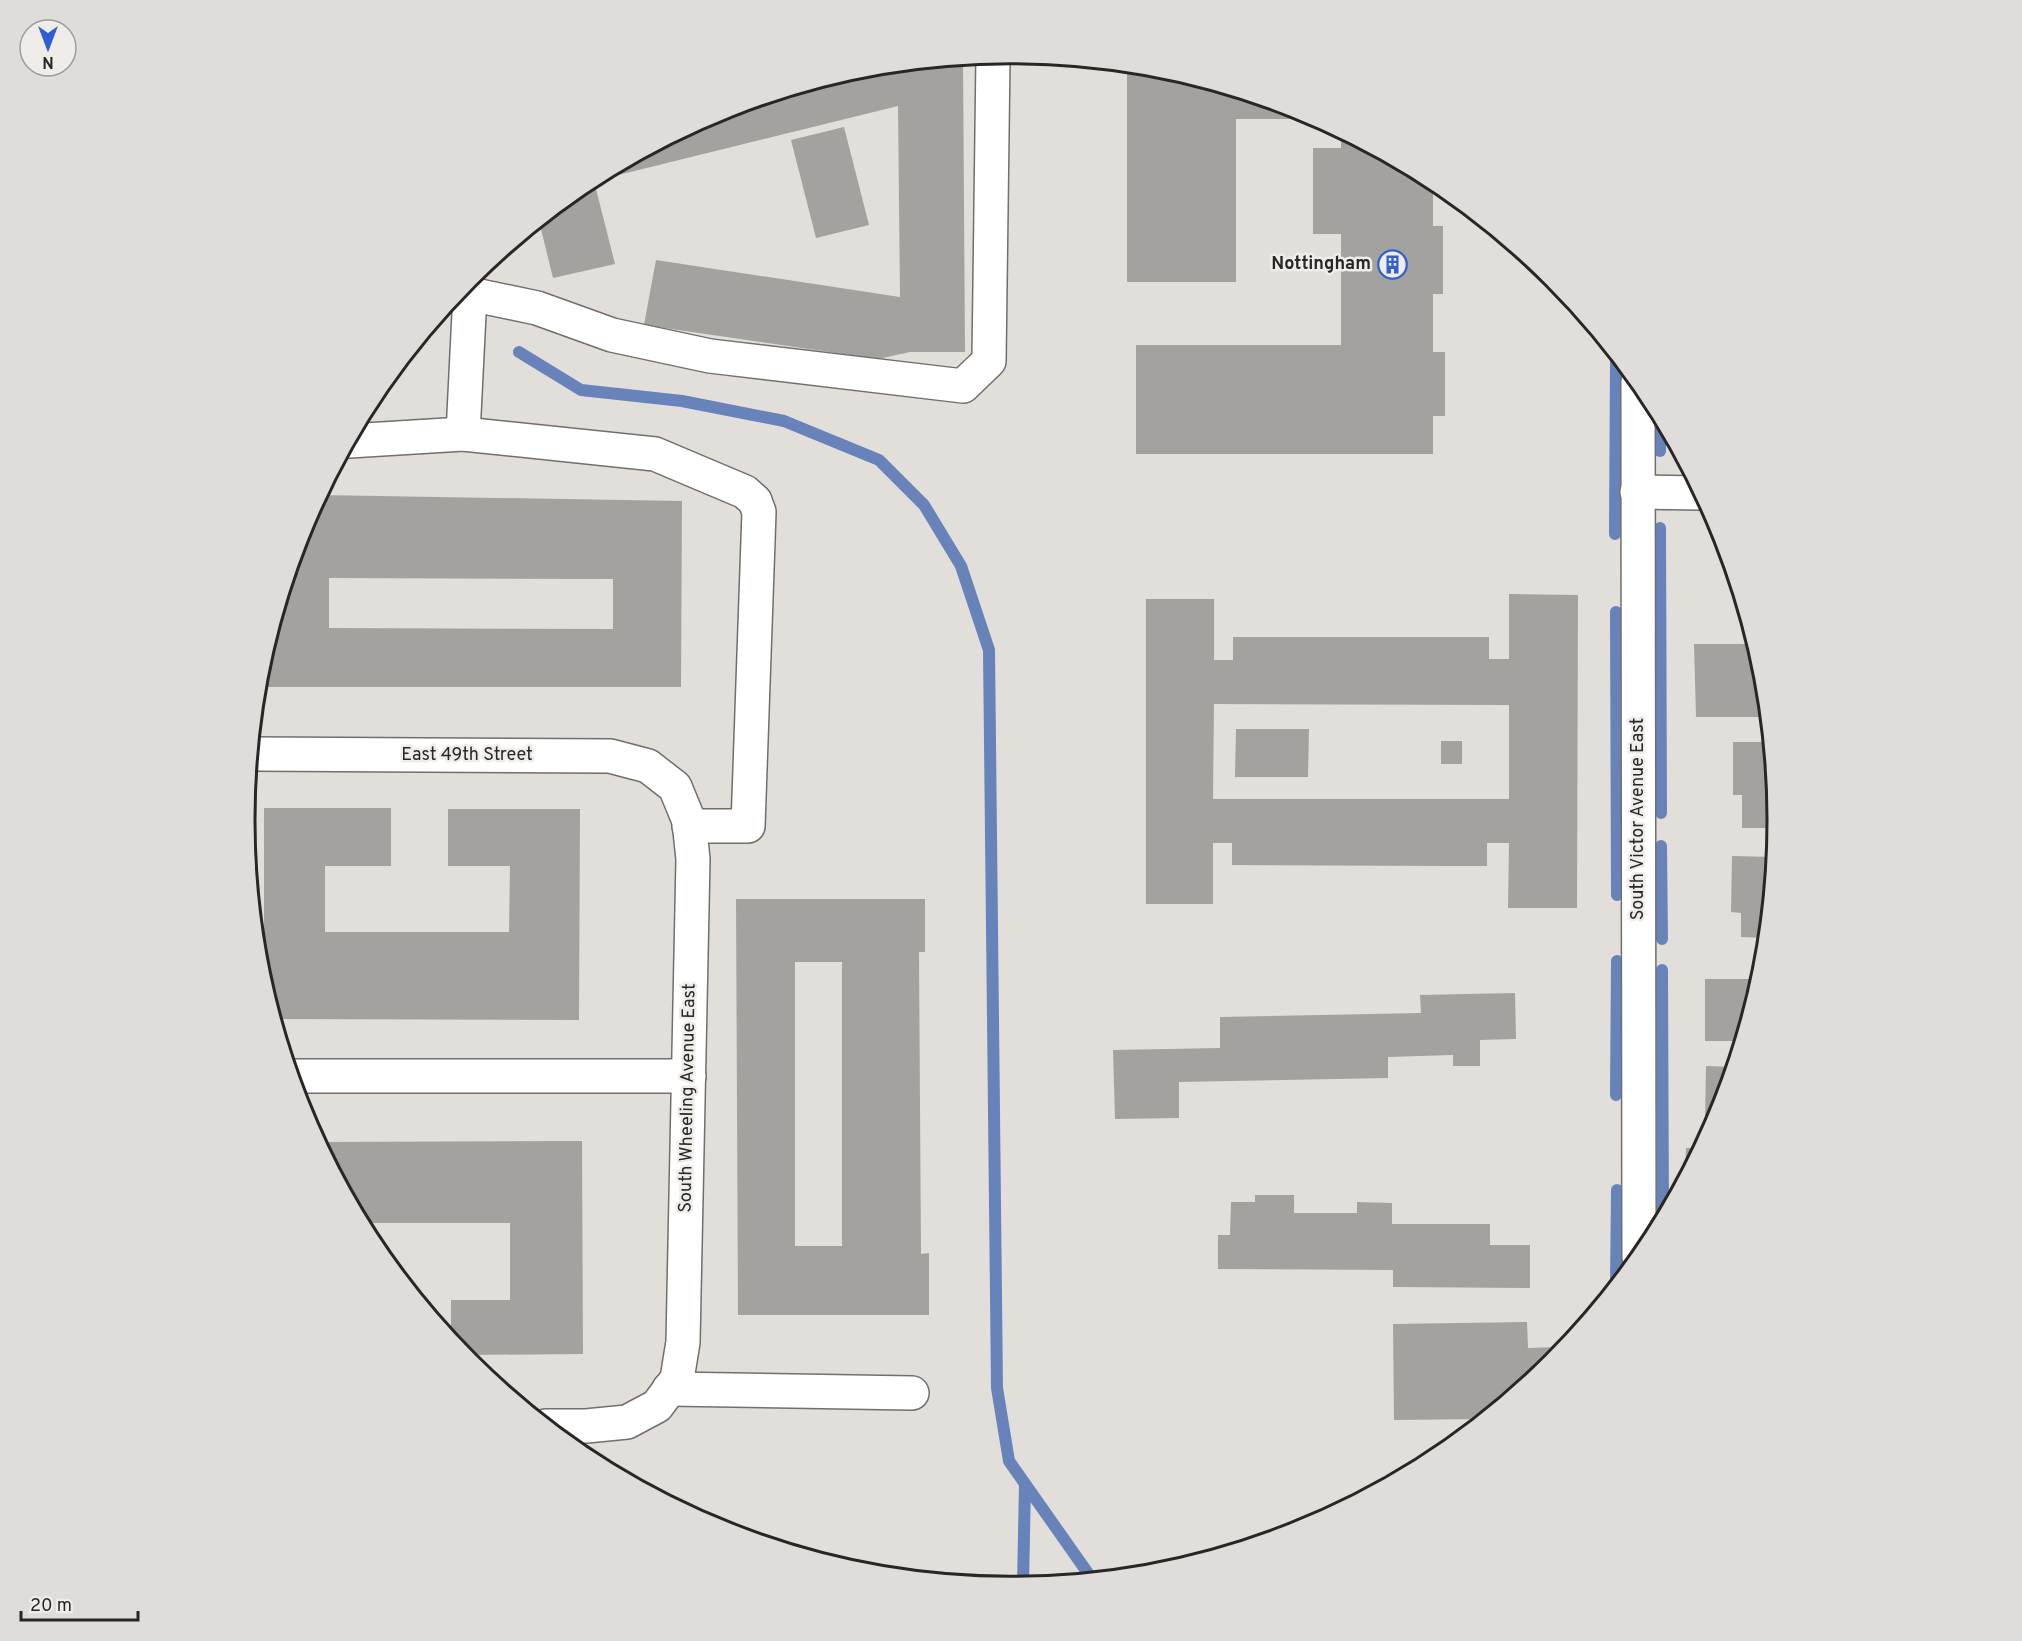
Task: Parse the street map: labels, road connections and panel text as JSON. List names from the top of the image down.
{
  "streets": {
    "street": ["East 49th Street", "South Victor Avenue East", "South Wheeling Avenue East"]
  },
  "crossings": [
    ["East 49th Street", "South Wheeling Avenue East"]
  ],
  "places": {
    "building": ["Nottingham"]
  },
  "scale_bar": "20 m",
  "north": "bottom"
}
